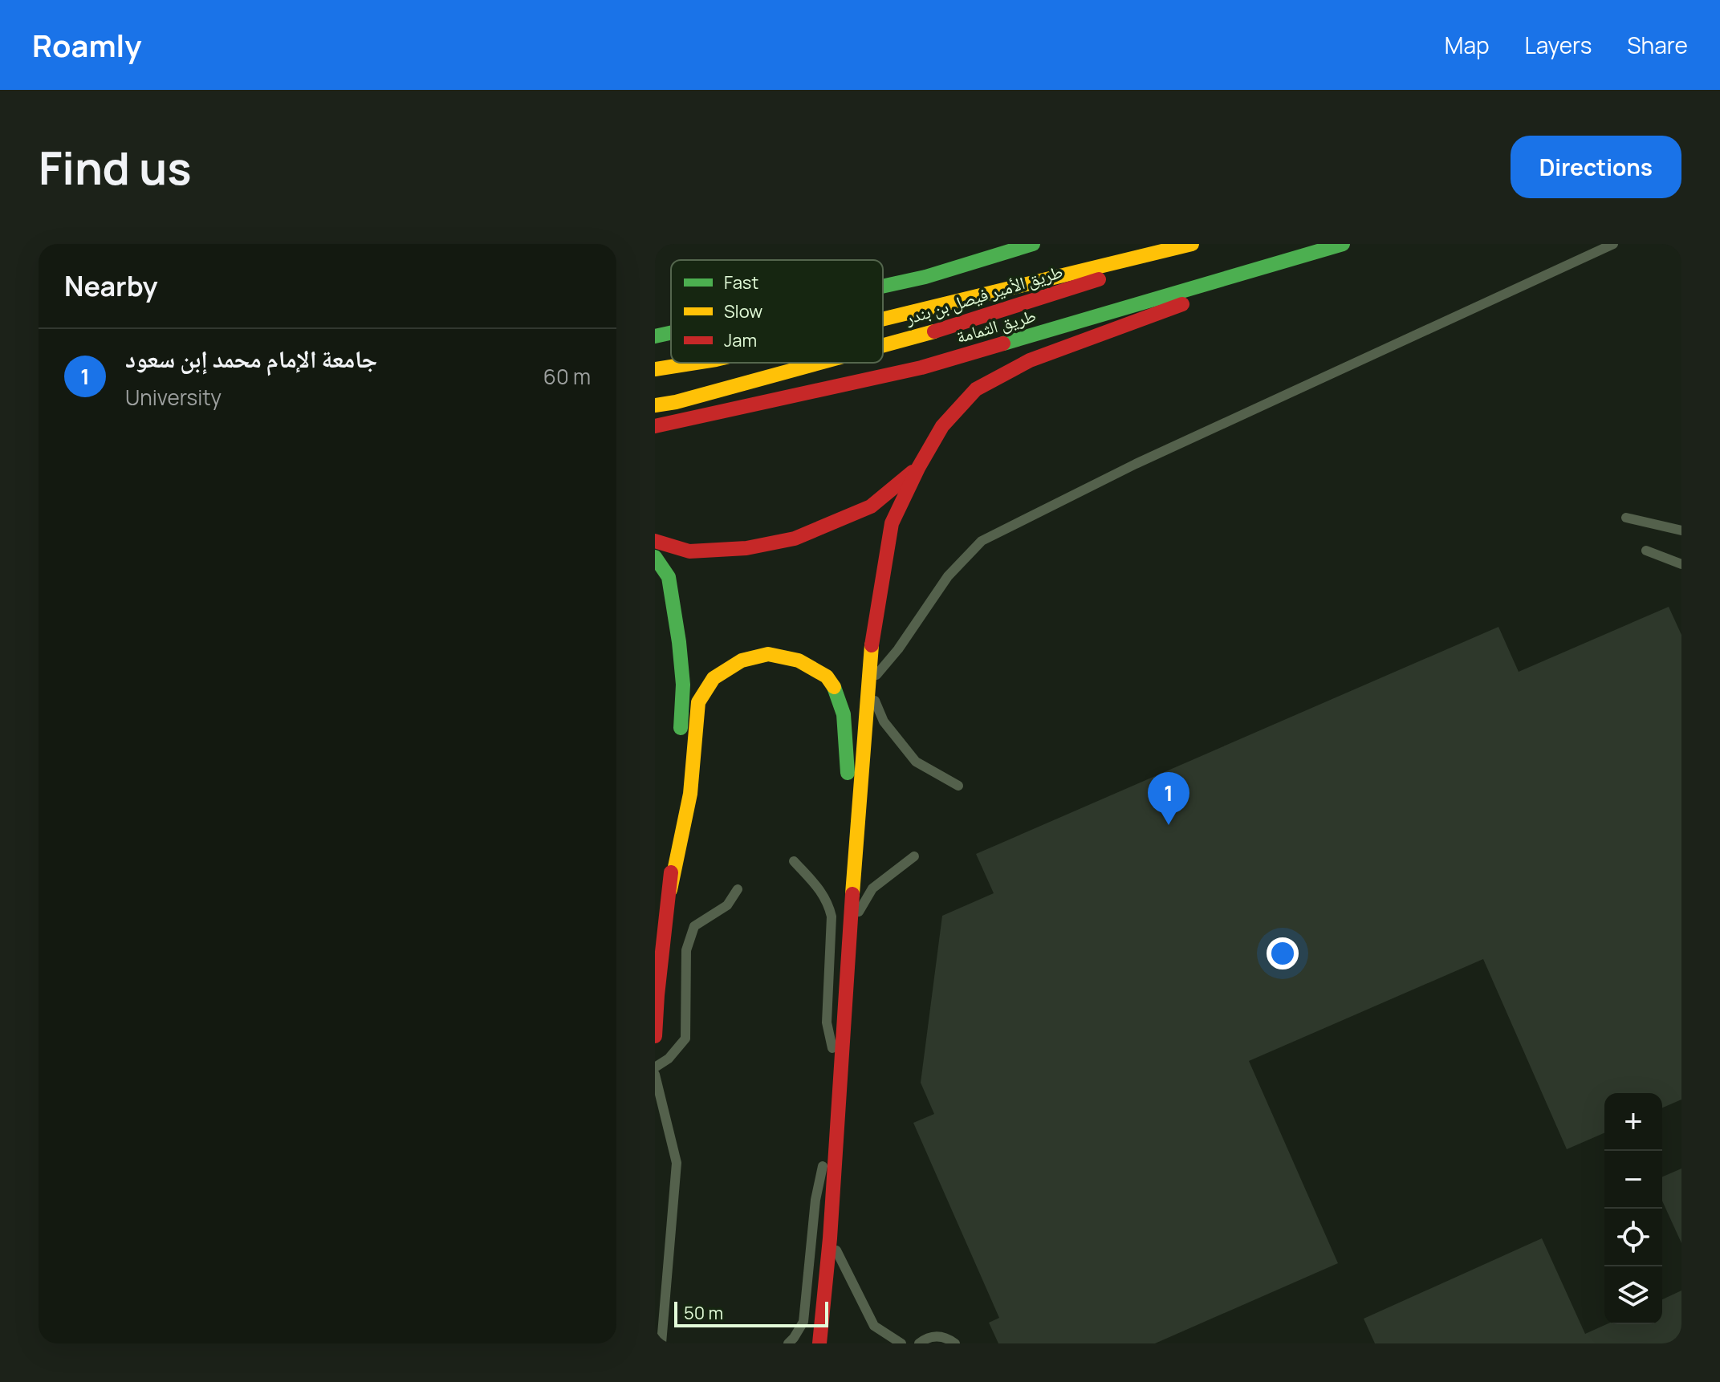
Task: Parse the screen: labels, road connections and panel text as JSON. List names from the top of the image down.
{
  "streets": {
    "street": ["طريق الأمير فيصل بن بندر", "طريق الثمامة"]
  },
  "legend": ["Fast", "Slow", "Jam"],
  "scale_bar": "50 m",
  "page": {
    "header": "Roamly",
    "nav": ["Map", "Layers", "Share"],
    "buttons": "Directions",
    "title": "Find us",
    "heading": "Nearby",
    "list": [
      {
        "mark": "1",
        "name": "جامعة الإمام محمد إبن سعود",
        "note": "University",
        "value": "60 m"
      }
    ],
    "pins": "1",
    "map_buttons": ["+", "−"],
    "scale": "50 m"
  }
}
